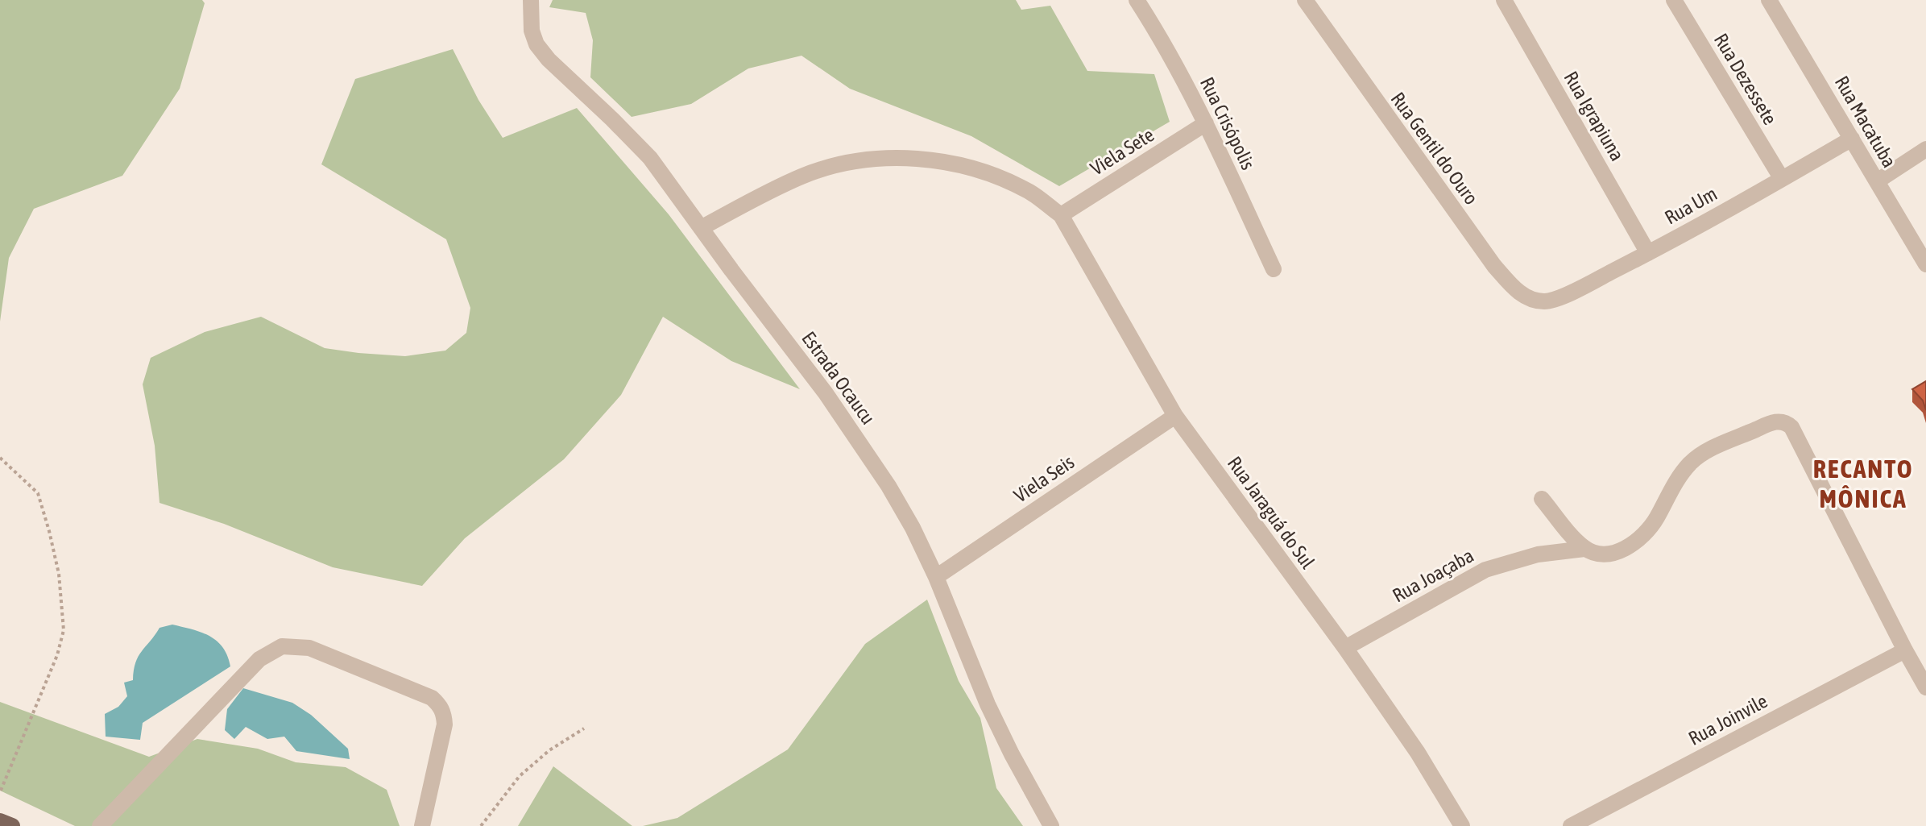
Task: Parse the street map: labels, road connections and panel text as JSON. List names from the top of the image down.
{
  "streets": {
    "street": [
      "Rua Dezessete",
      "Rua Igrapiuna",
      "Rua Macatuba",
      "Rua Crisópolis",
      "Rua Gentil do Ouro",
      "Viela Sete",
      "Rua Um",
      "Estrada Ocaucu",
      "Viela Seis",
      "Rua Jaraguá do Sul",
      "Rua Joaçaba",
      "Rua Joinvile"
    ]
  },
  "crossings": [
    ["Rua Dezessete", "Rua Um"],
    ["Rua Igrapiuna", "Rua Um"],
    ["Rua Macatuba", "Rua Um"],
    ["Rua Crisópolis", "Viela Sete"],
    ["Rua Gentil do Ouro", "Rua Um"],
    ["Viela Sete", "Rua Jaraguá do Sul"],
    ["Estrada Ocaucu", "Viela Seis"],
    ["Viela Seis", "Rua Jaraguá do Sul"],
    ["Rua Jaraguá do Sul", "Rua Joaçaba"],
    ["Rua Joaçaba", "Rua Joinvile"]
  ],
  "districts": ["RECANTO MÔNICA"]
}
